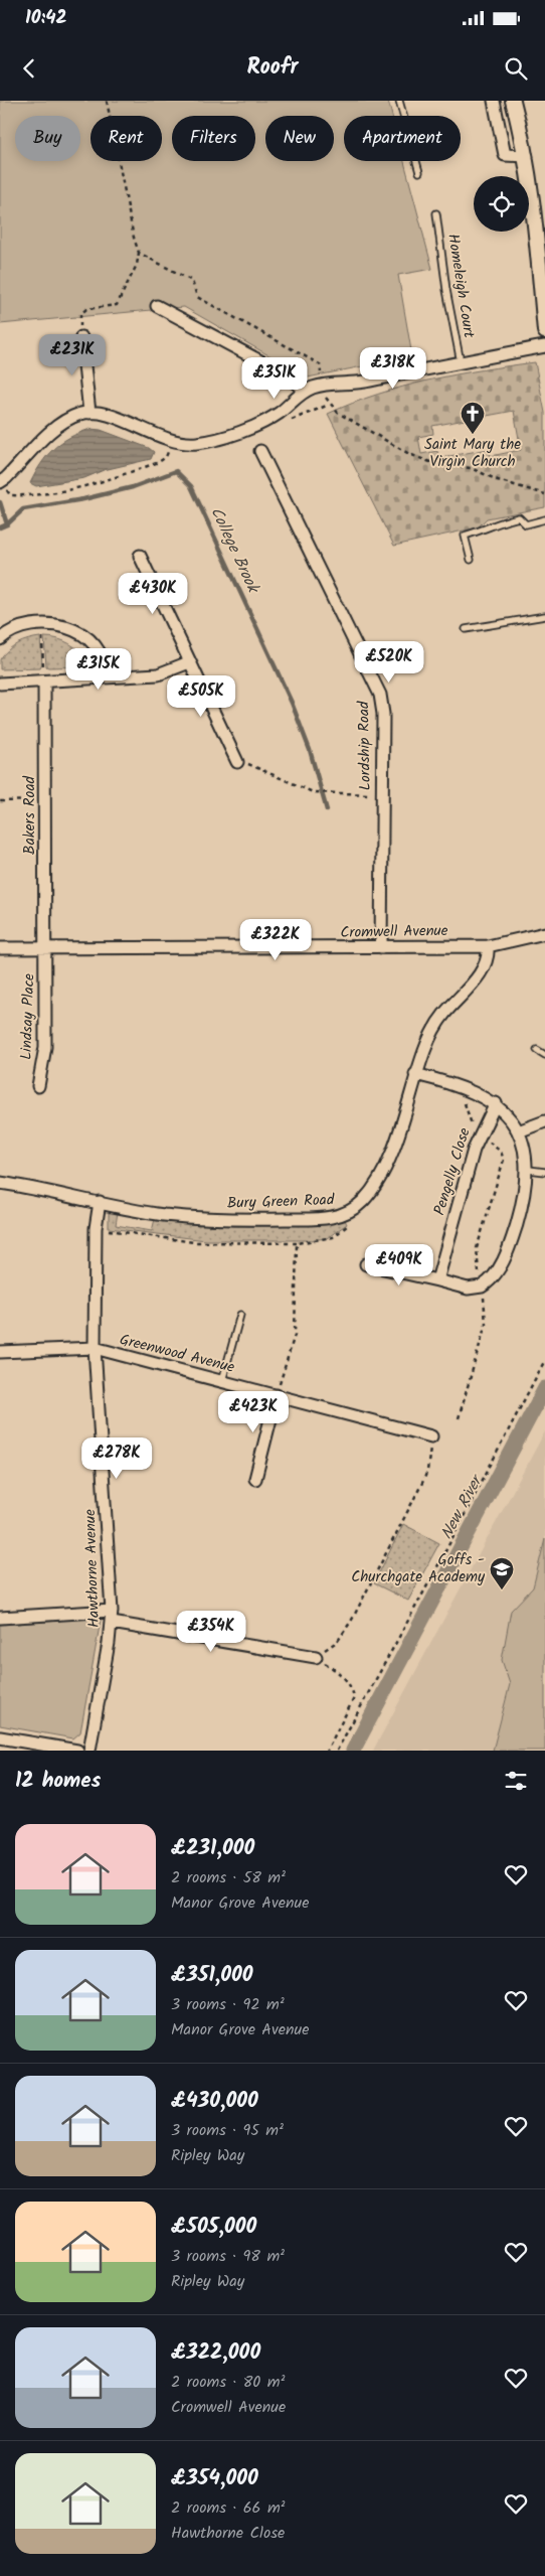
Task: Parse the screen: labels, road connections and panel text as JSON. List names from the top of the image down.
{
  "streets": {
    "street": [
      "Lordship Road",
      "Bakers Road",
      "Cromwell Avenue",
      "Lindsay Place",
      "Pengelly Close",
      "Bury Green Road",
      "Greenwood Avenue",
      "Hawthorne Avenue"
    ],
    "lane": ["Homeleigh Court"]
  },
  "crossings": [
    ["Lordship Road", "Cromwell Avenue"],
    ["Bakers Road", "Cromwell Avenue"],
    ["Bakers Road", "Lindsay Place"],
    ["Cromwell Avenue", "Lindsay Place"],
    ["Cromwell Avenue", "Bury Green Road"],
    ["Bury Green Road", "Hawthorne Avenue"],
    ["Greenwood Avenue", "Hawthorne Avenue"]
  ],
  "water": ["College Brook", "New River"],
  "places": {
    "church": ["Saint Mary the Virgin Church"],
    "school or university": ["Goffs - Churchgate Academy"]
  },
  "page": {
    "status": "10:42",
    "header": "Roofr",
    "chip": [
      "Buy",
      "Rent",
      "Filters",
      "New",
      "Apartment"
    ],
    "price": [
      "£231K",
      "£318K",
      "£351K",
      "£430K",
      "£520K",
      "£315K",
      "£505K",
      "£322K",
      "£409K",
      "£423K",
      "£278K",
      "£354K"
    ],
    "heading": "12 homes",
    "list": [
      {
        "name": "£231,000",
        "note": "2 rooms · 58 m² · Manor Grove Avenue"
      },
      {
        "name": "£351,000",
        "note": "3 rooms · 92 m² · Manor Grove Avenue"
      },
      {
        "name": "£430,000",
        "note": "3 rooms · 95 m² · Ripley Way"
      },
      {
        "name": "£505,000",
        "note": "3 rooms · 98 m² · Ripley Way"
      },
      {
        "name": "£322,000",
        "note": "2 rooms · 80 m² · Cromwell Avenue"
      },
      {
        "name": "£354,000",
        "note": "2 rooms · 66 m² · Hawthorne Close"
      }
    ]
  }
}
